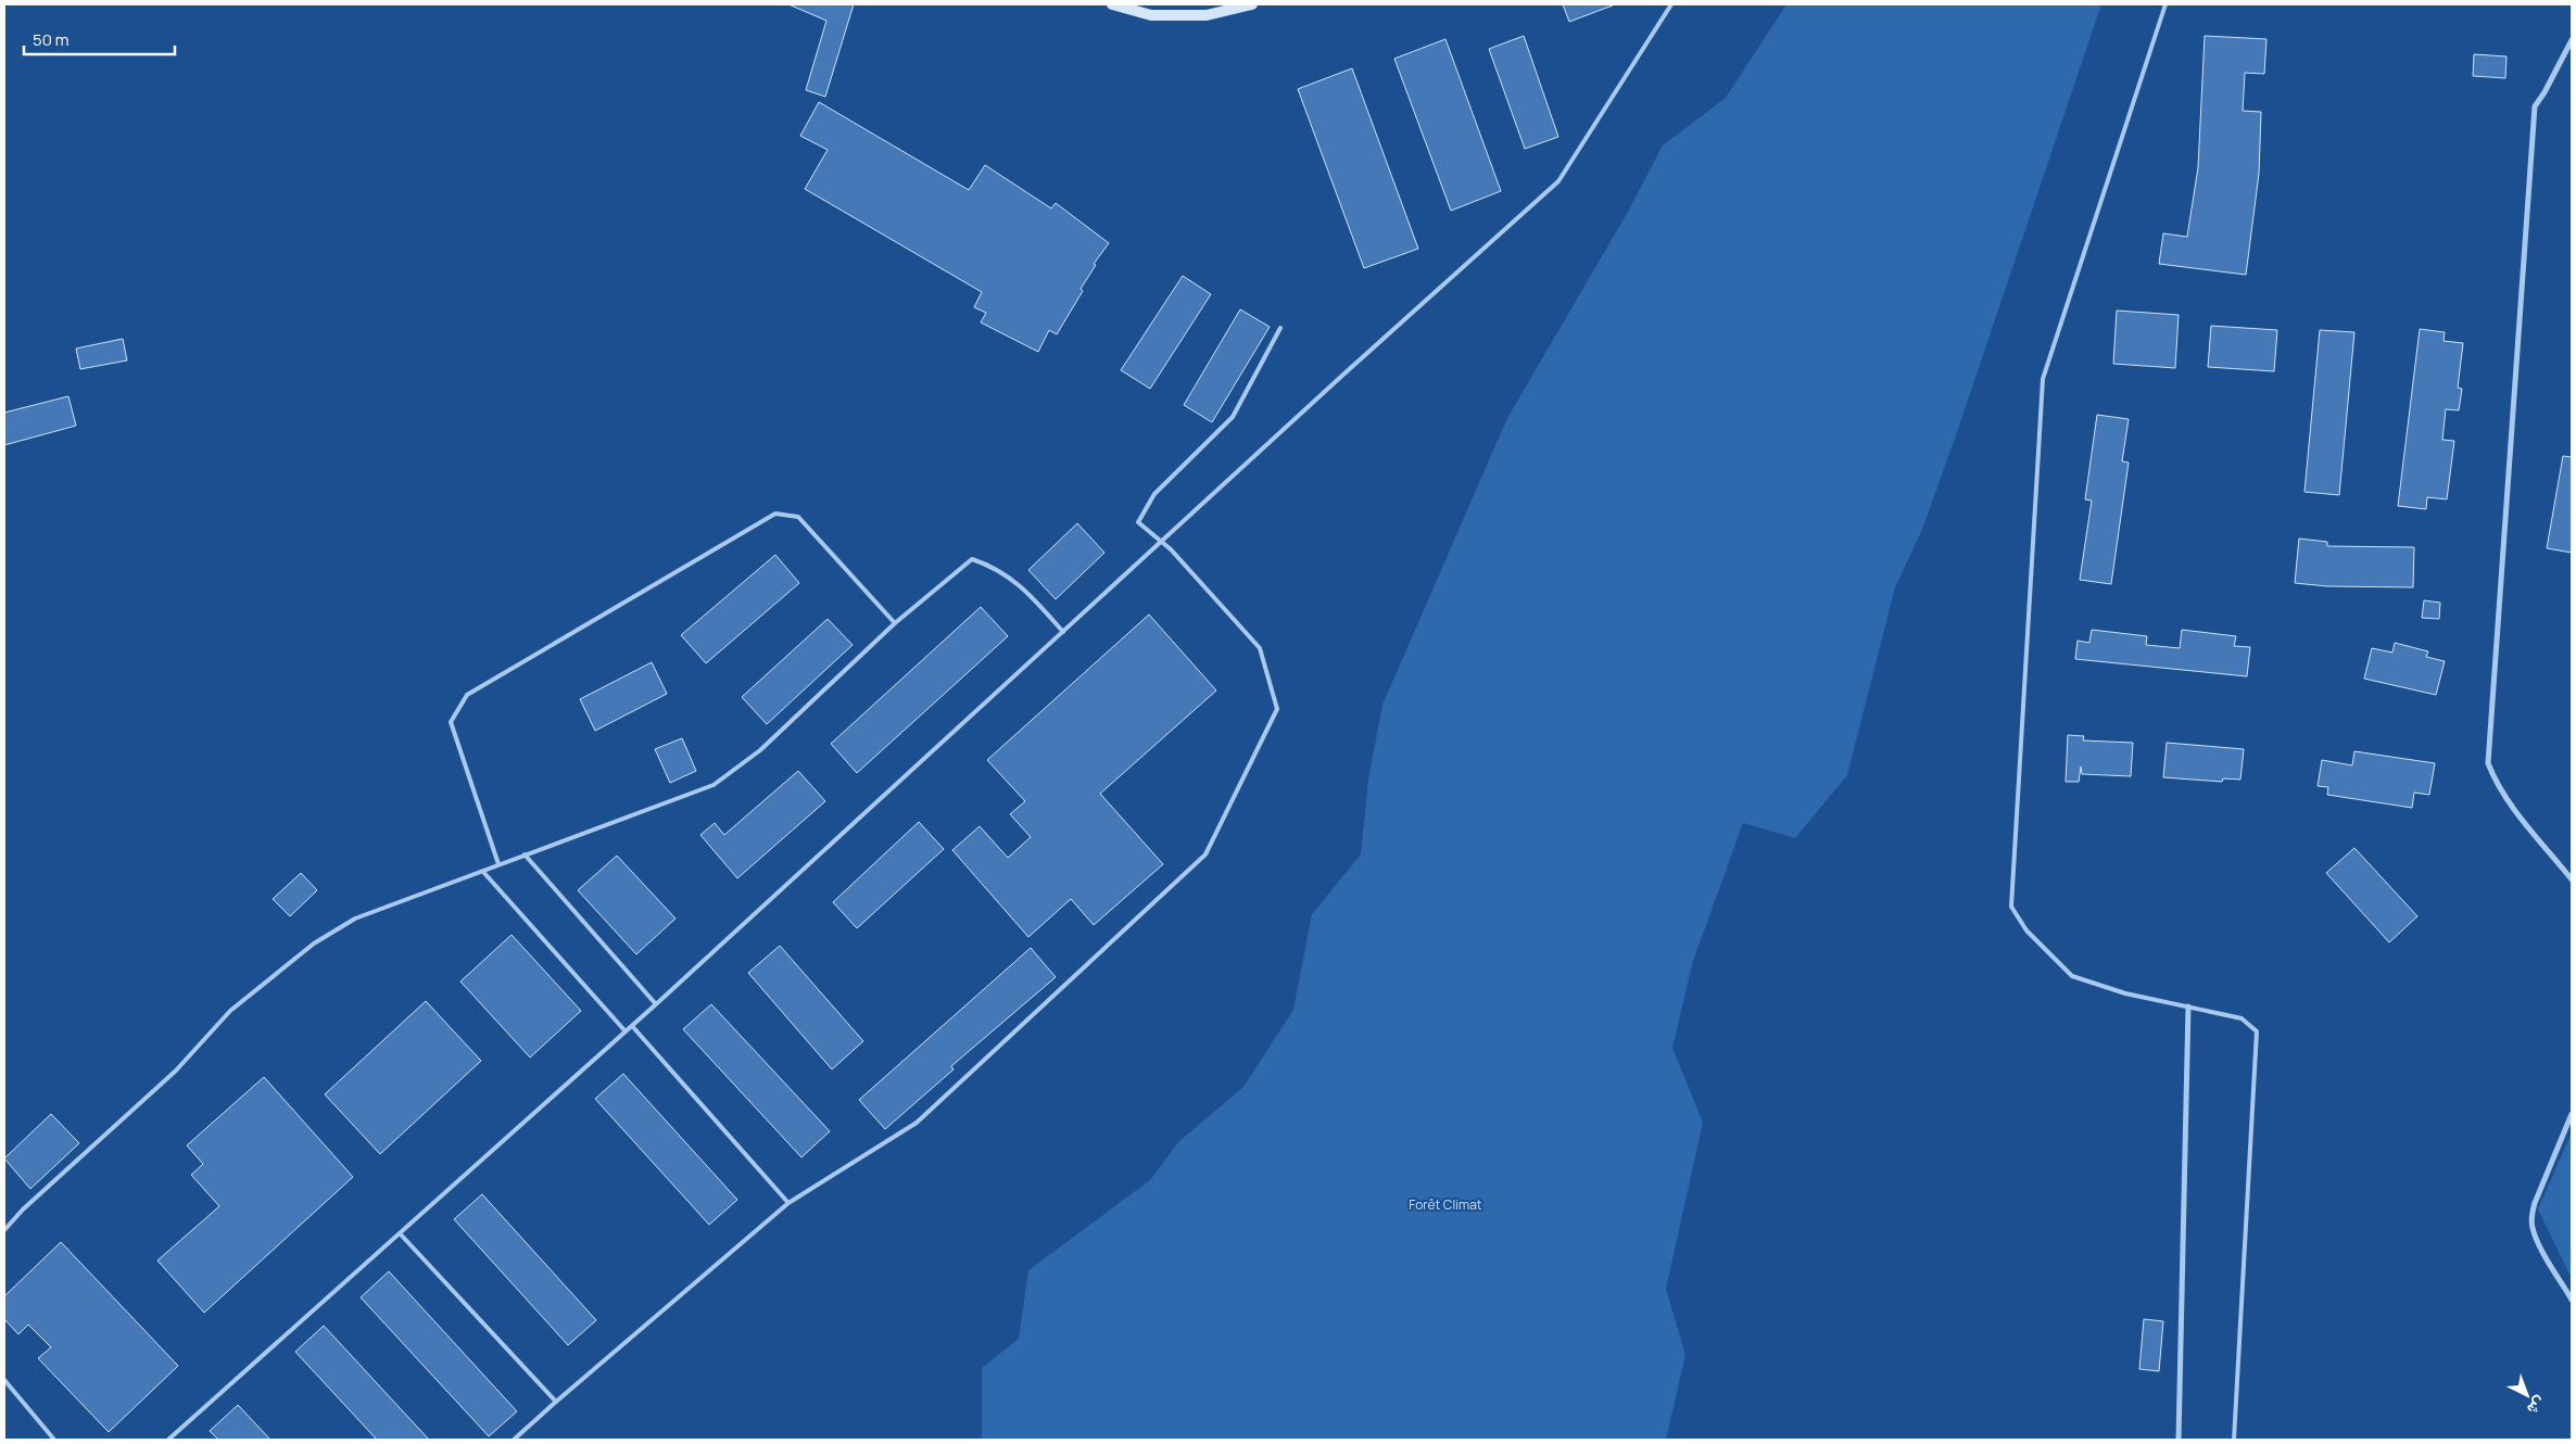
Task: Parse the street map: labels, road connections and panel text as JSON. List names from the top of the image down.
{
  "parks": ["Forêt Climat"],
  "scale_bar": "50 m",
  "north": "bottom right"
}
